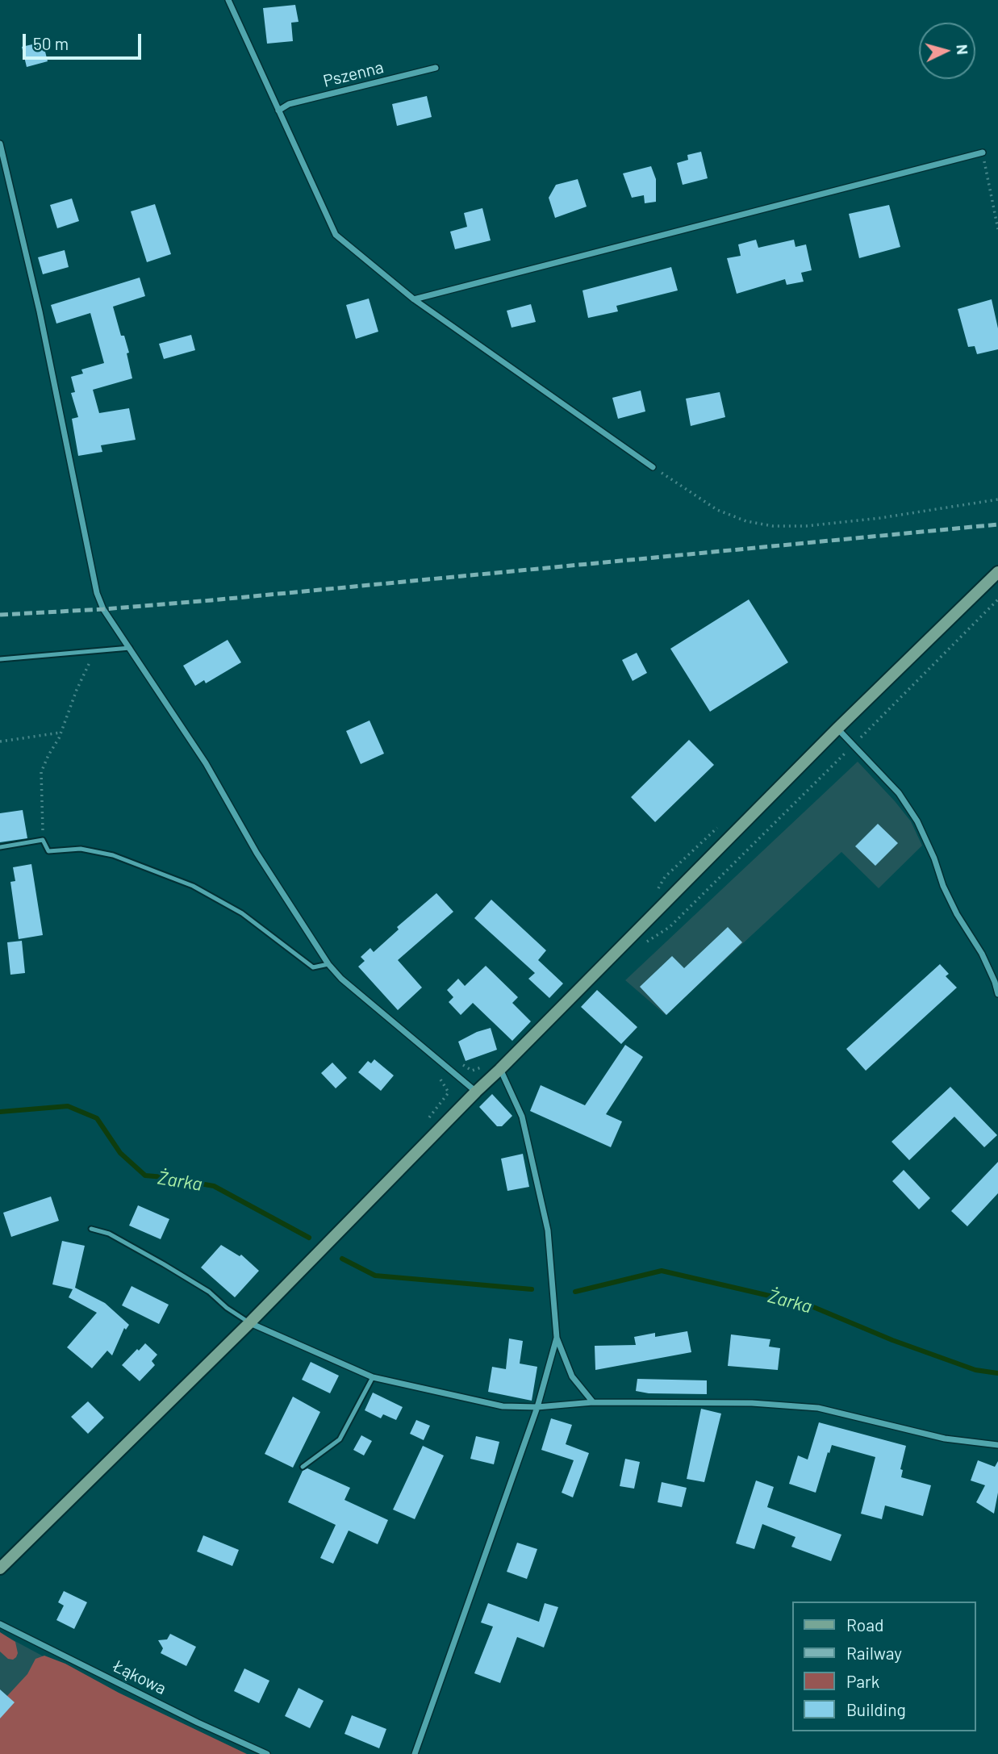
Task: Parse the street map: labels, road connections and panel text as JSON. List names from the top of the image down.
{
  "streets": {
    "street": ["Pszenna", "Łąkowa"]
  },
  "water": ["Żarka"],
  "legend": [
    "Road",
    "Railway",
    "Park",
    "Building"
  ],
  "scale_bar": "50 m",
  "north": "right"
}
